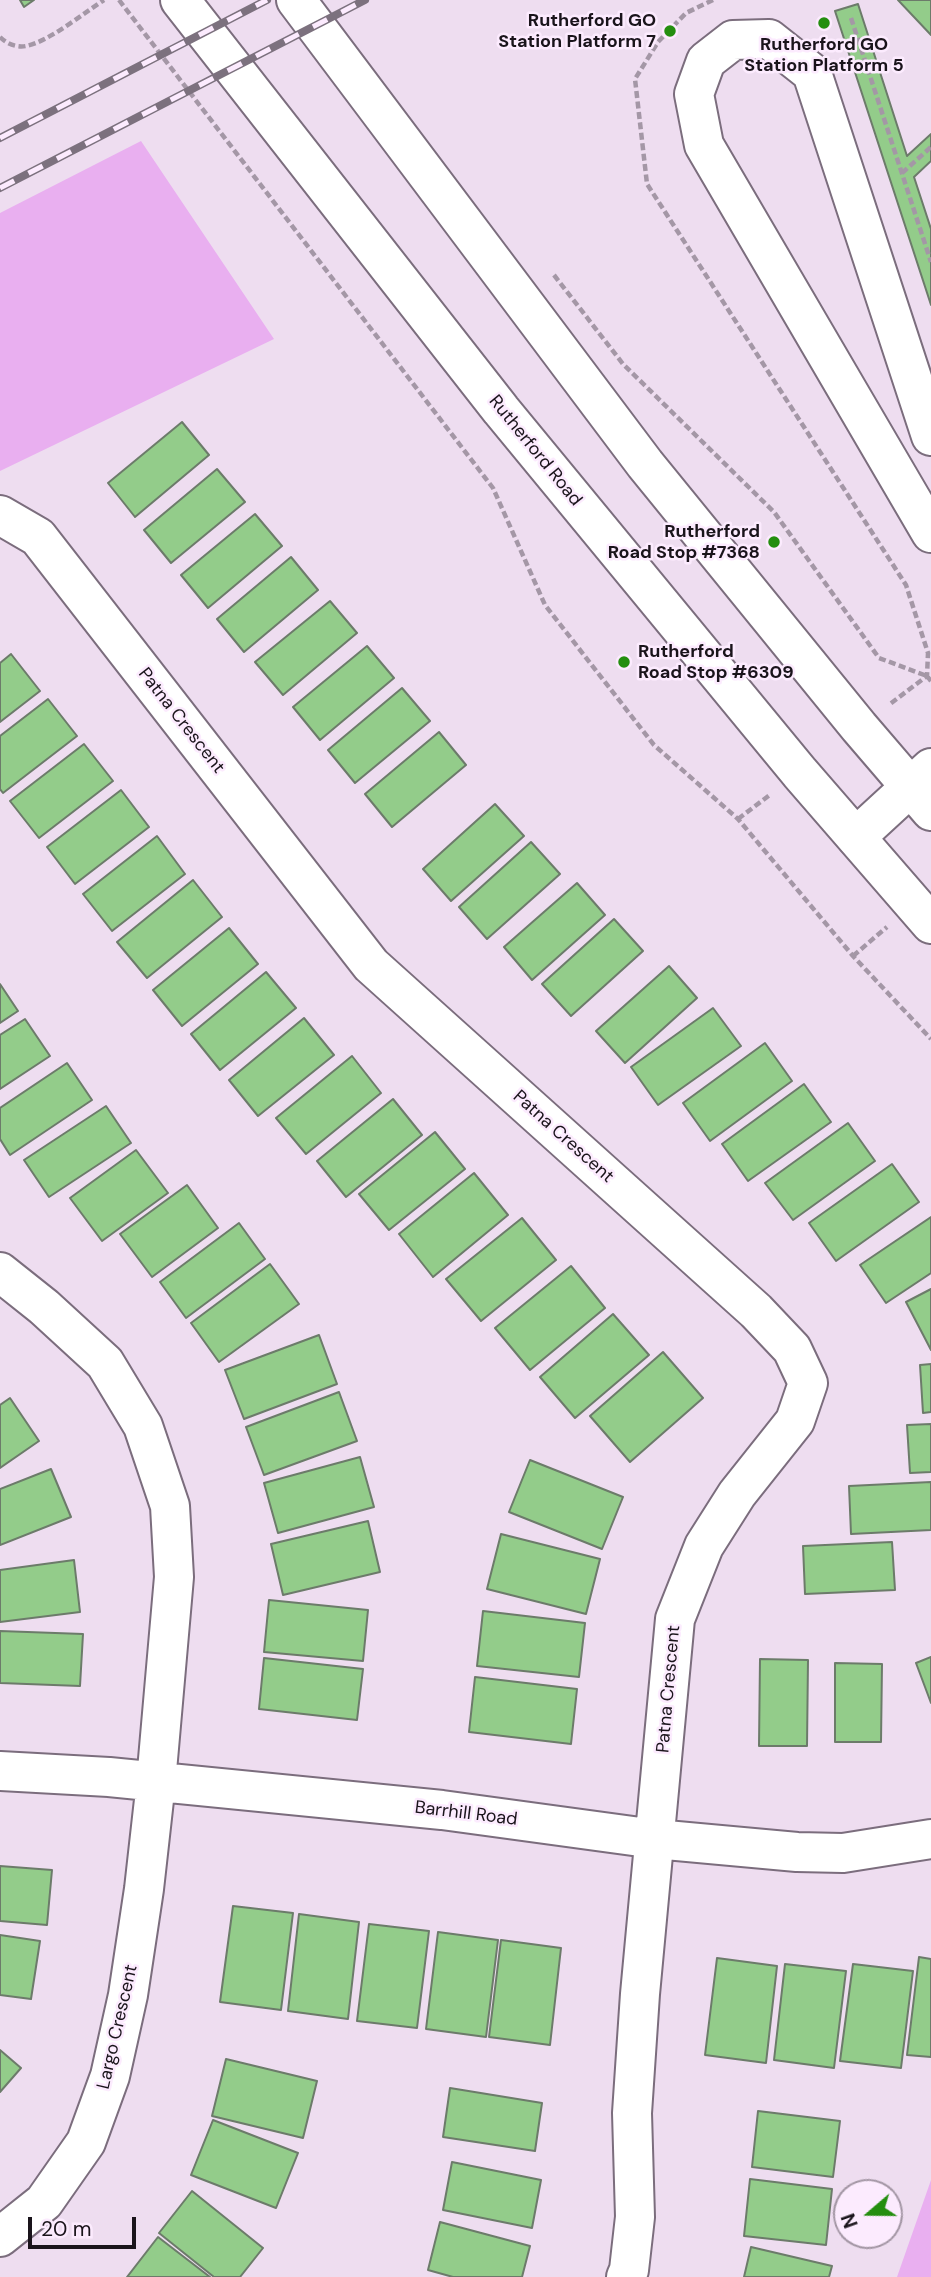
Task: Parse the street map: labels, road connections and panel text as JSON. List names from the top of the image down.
{
  "streets": {
    "street": [
      "Rutherford Road",
      "Patna Crescent",
      "Barrhill Road",
      "Largo Crescent"
    ]
  },
  "crossings": [
    ["Patna Crescent", "Barrhill Road"],
    ["Barrhill Road", "Largo Crescent"]
  ],
  "places": [
    "Rutherford GO Station Platform 5",
    "Rutherford GO Station Platform 7",
    "Rutherford Road Stop #7368",
    "Rutherford Road Stop #6309"
  ],
  "scale_bar": "20 m",
  "north": "left"
}
